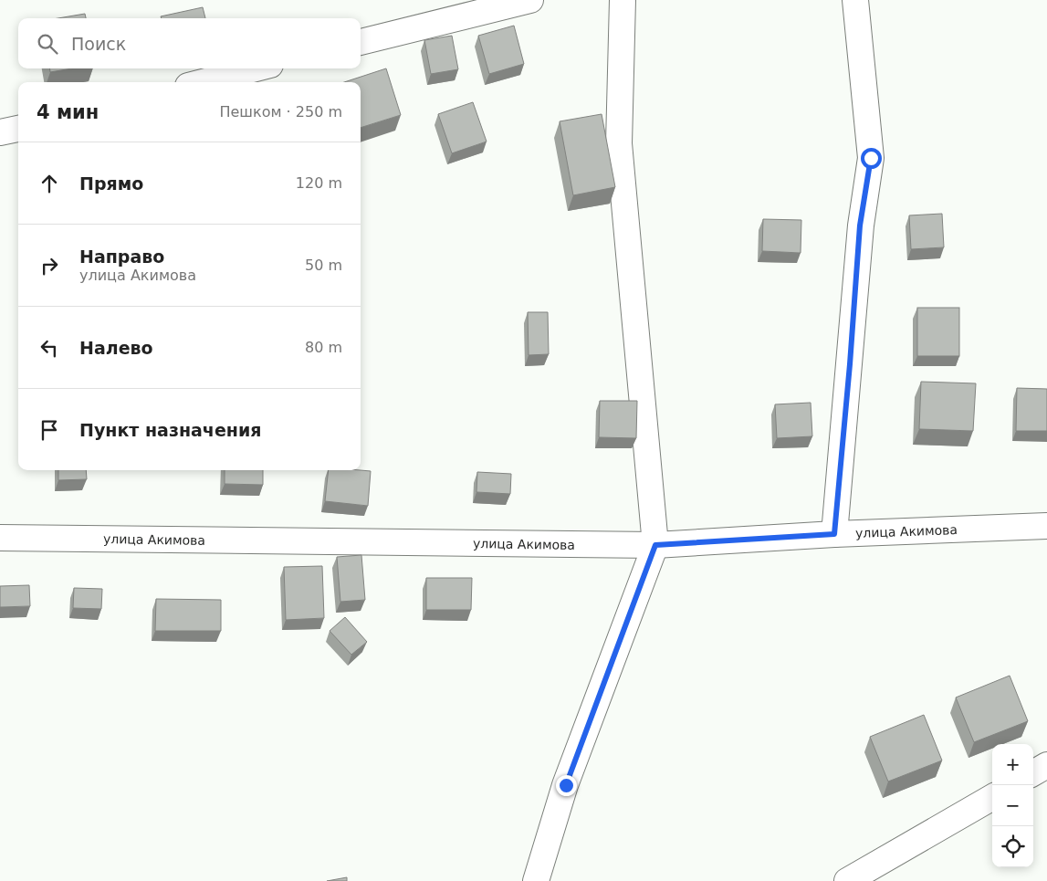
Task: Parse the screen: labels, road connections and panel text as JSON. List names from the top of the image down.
{
  "streets": {
    "street": ["улица Акимова"]
  },
  "page": {
    "search": "Поиск",
    "heading": ["4 мин", "Пешком · 250 m"],
    "list": [
      ["Прямо", "120 m"],
      ["Направо", "улица Акимова", "50 m"],
      ["Налево", "80 m"],
      "Пункт назначения"
    ],
    "map_buttons": ["+", "−"]
  }
}
